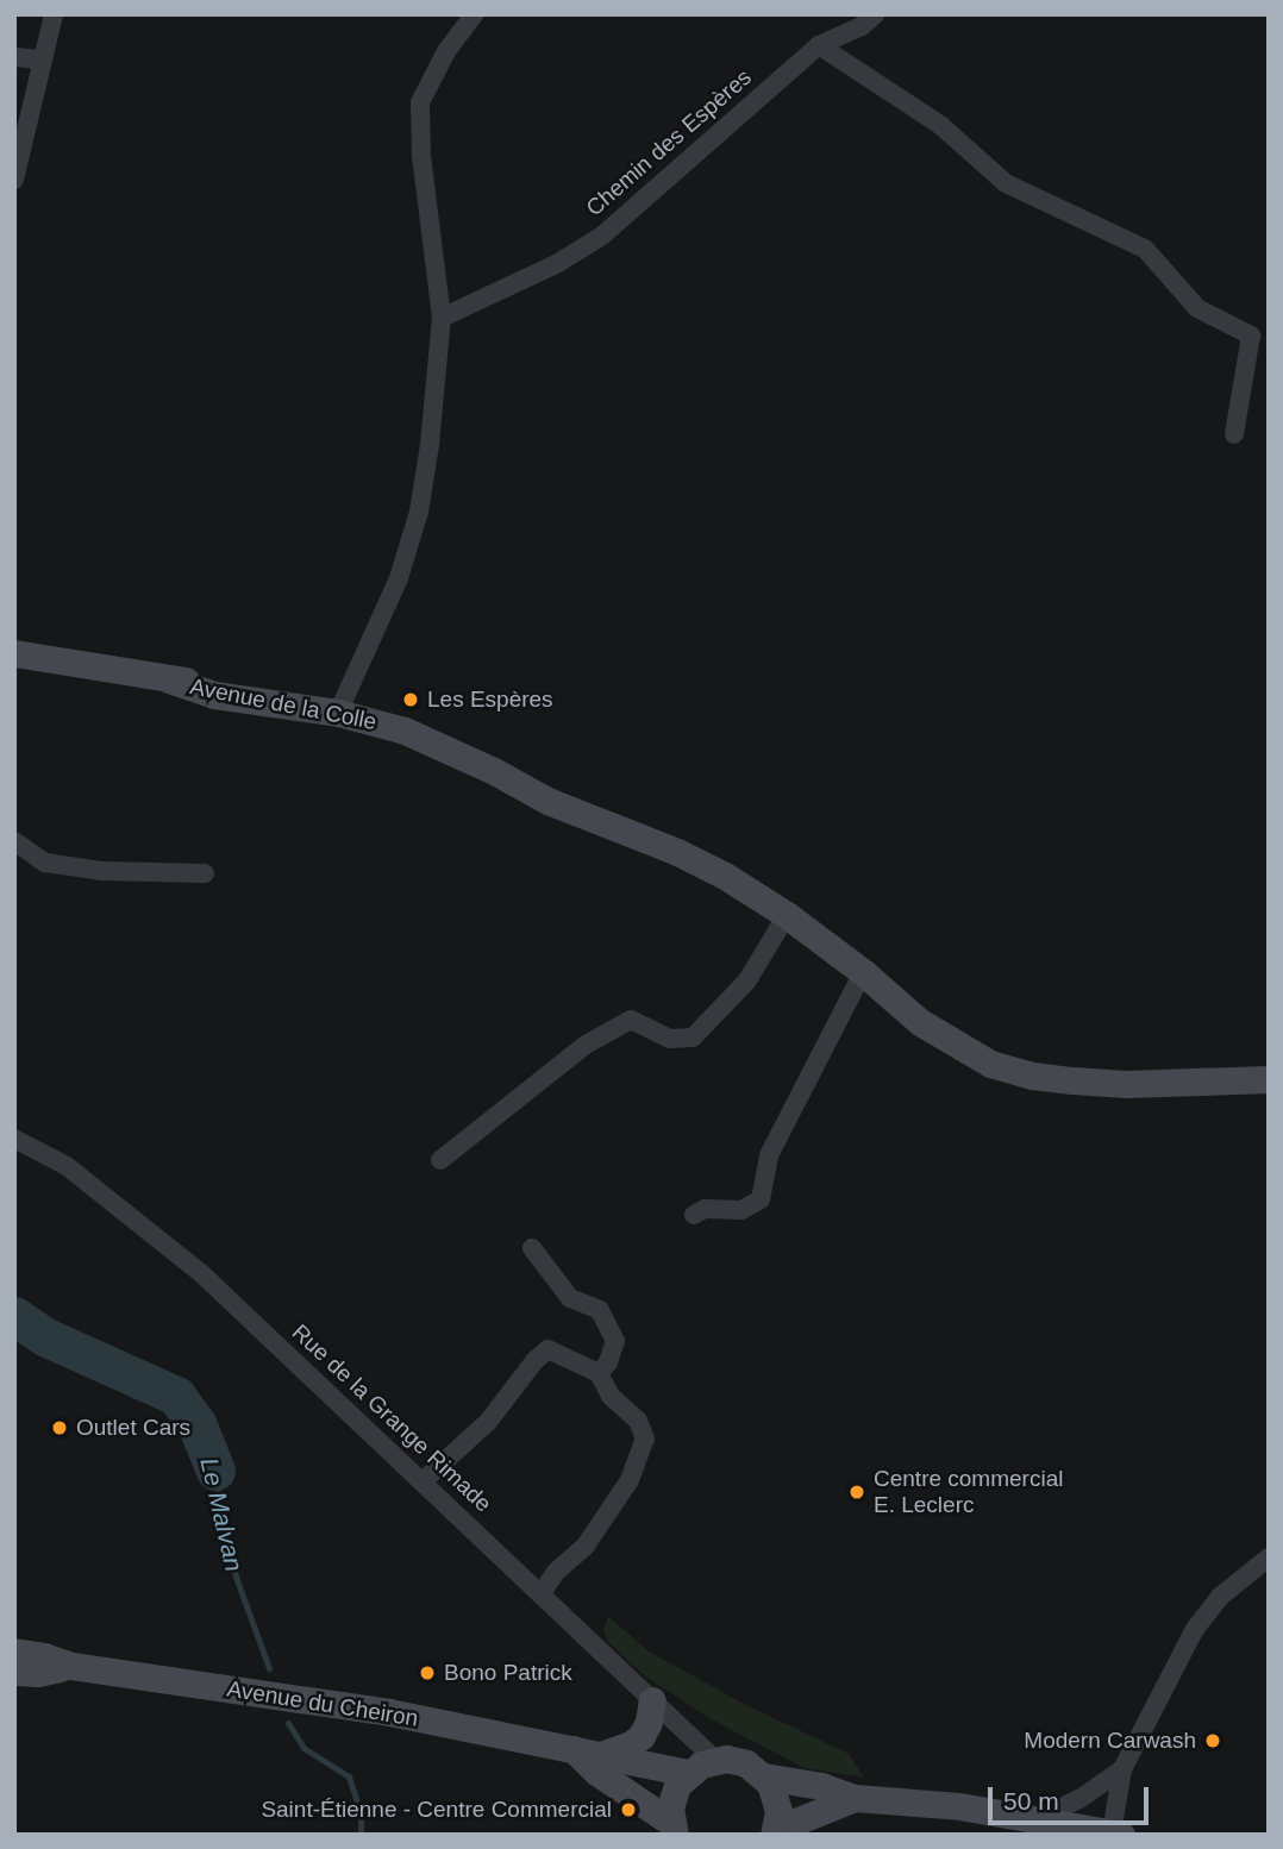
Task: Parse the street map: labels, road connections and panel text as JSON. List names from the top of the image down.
{
  "streets": {
    "main road": ["Avenue de la Colle", "Avenue du Cheiron"],
    "street": ["Chemin des Espères", "Rue de la Grange Rimade"]
  },
  "water": ["Le Malvan"],
  "places": [
    "Les Espères",
    "Outlet Cars",
    "Centre commercial E. Leclerc",
    "Bono Patrick",
    "Modern Carwash",
    "Saint-Étienne - Centre Commercial"
  ],
  "scale_bar": "50 m"
}
